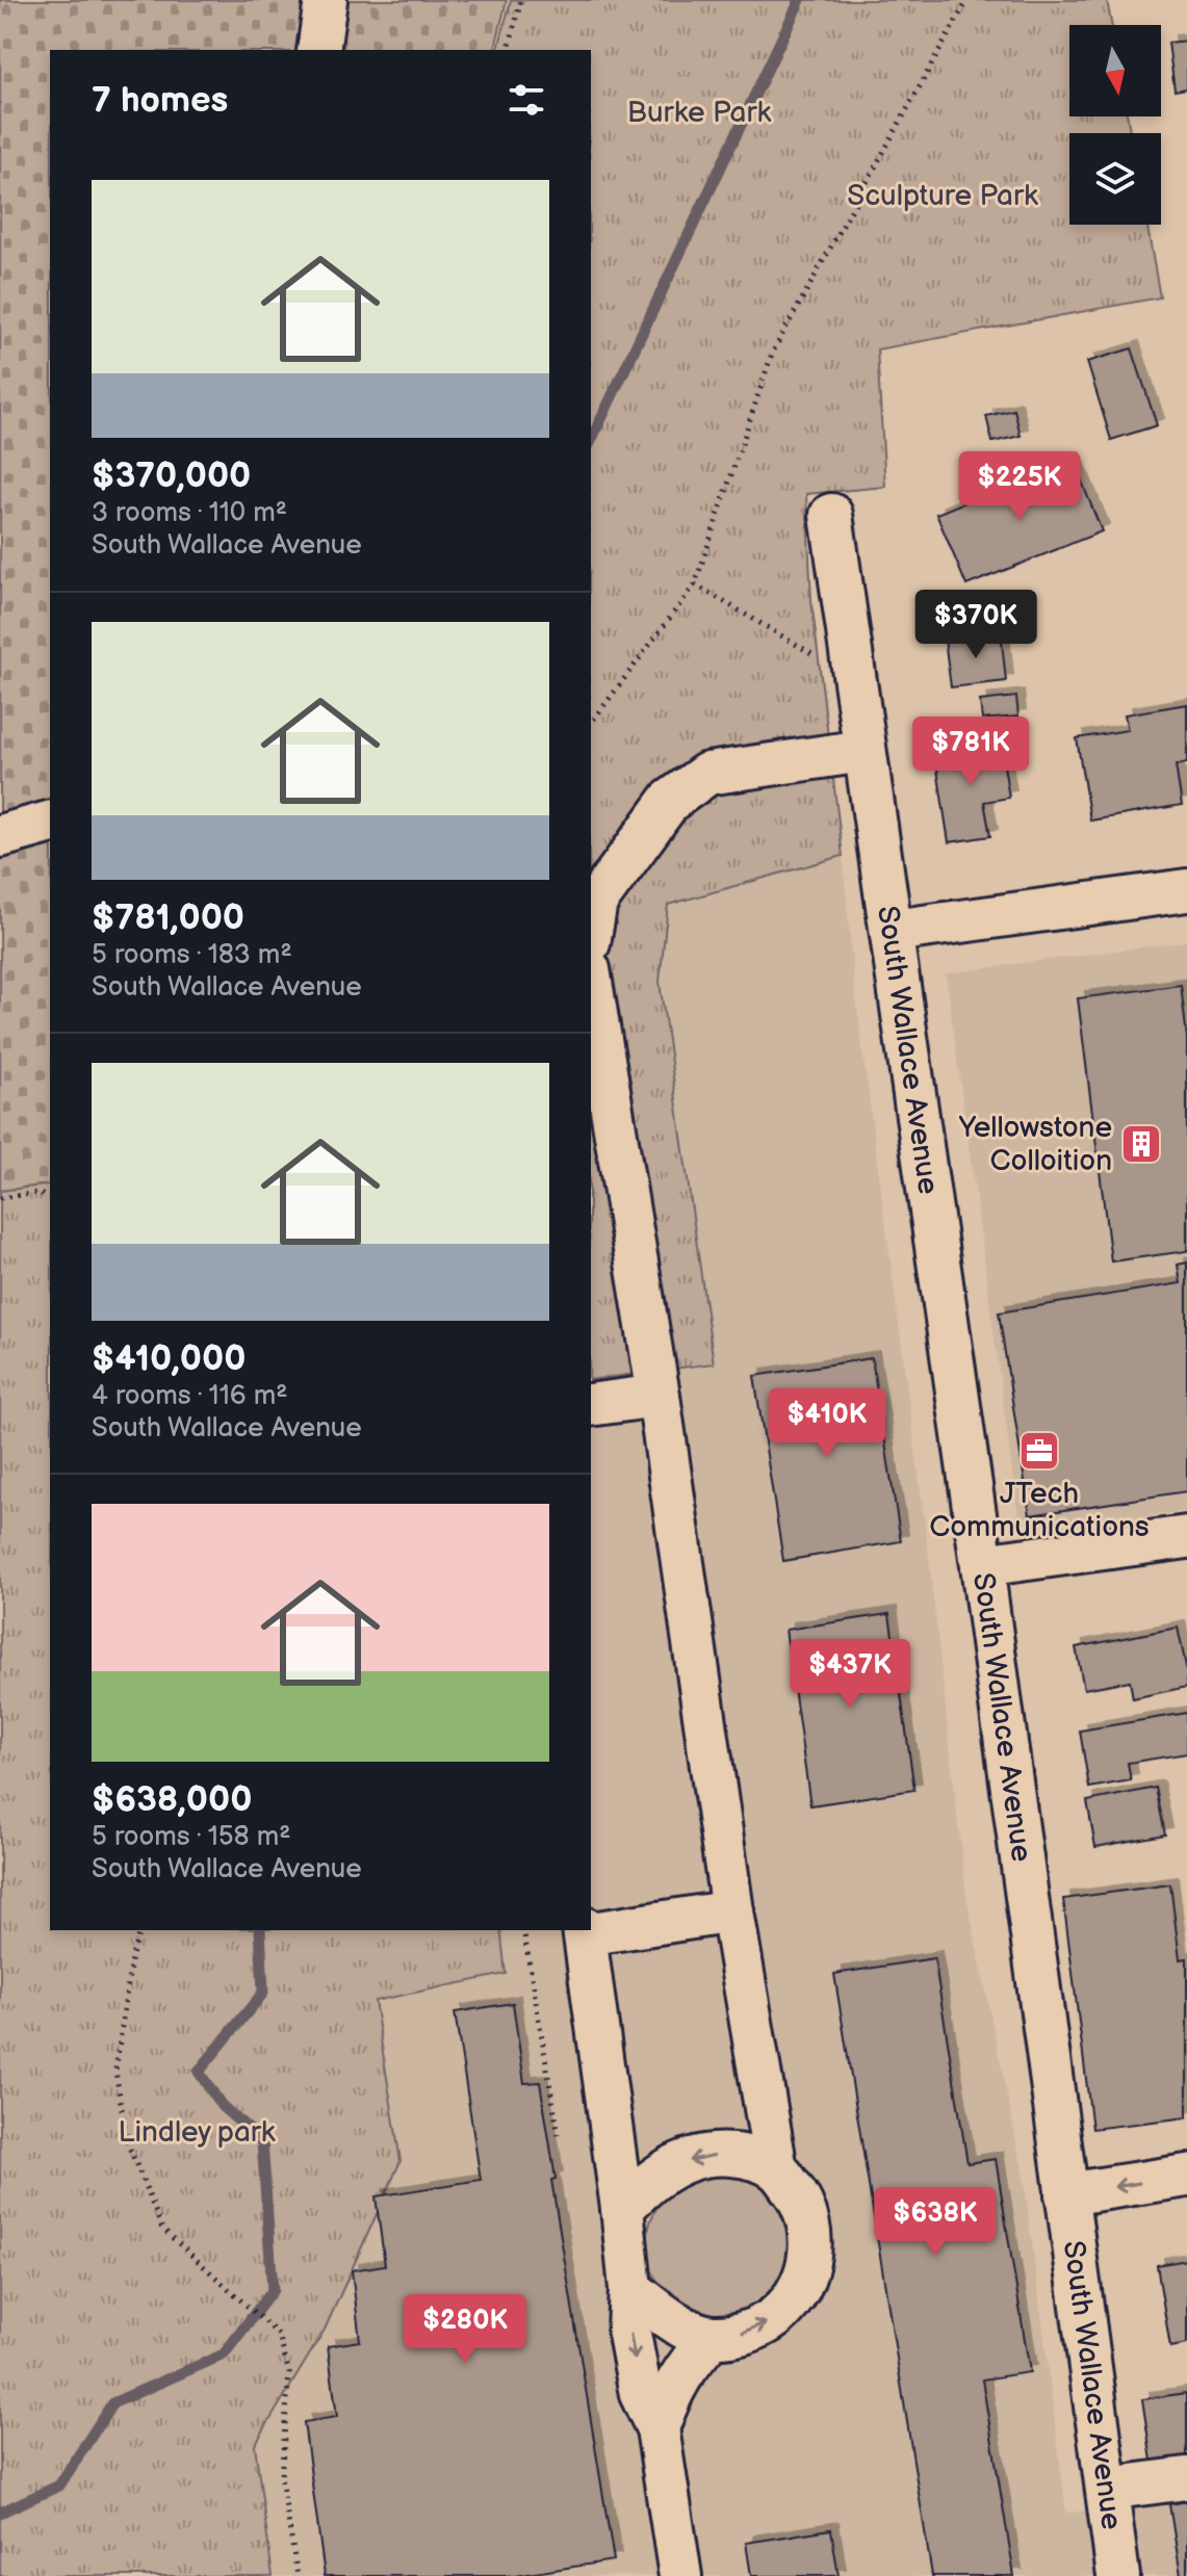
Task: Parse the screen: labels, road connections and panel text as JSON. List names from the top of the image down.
{
  "streets": {
    "street": ["South Wallace Avenue"]
  },
  "parks": ["Burke Park", "Sculpture Park", "Lindley park"],
  "places": {
    "building": ["Yellowstone Colloition"],
    "office": ["JTech Communications"]
  },
  "north": "bottom",
  "page": {
    "heading": "7 homes",
    "list": [
      {
        "name": "$370,000",
        "note": "3 rooms · 110 m² · South Wallace Avenue"
      },
      {
        "name": "$781,000",
        "note": "5 rooms · 183 m² · South Wallace Avenue"
      },
      {
        "name": "$410,000",
        "note": "4 rooms · 116 m² · South Wallace Avenue"
      },
      {
        "name": "$638,000",
        "note": "5 rooms · 158 m² · South Wallace Avenue"
      }
    ],
    "price": [
      "$225K",
      "$370K",
      "$781K",
      "$410K",
      "$437K",
      "$638K",
      "$280K"
    ]
  }
}
